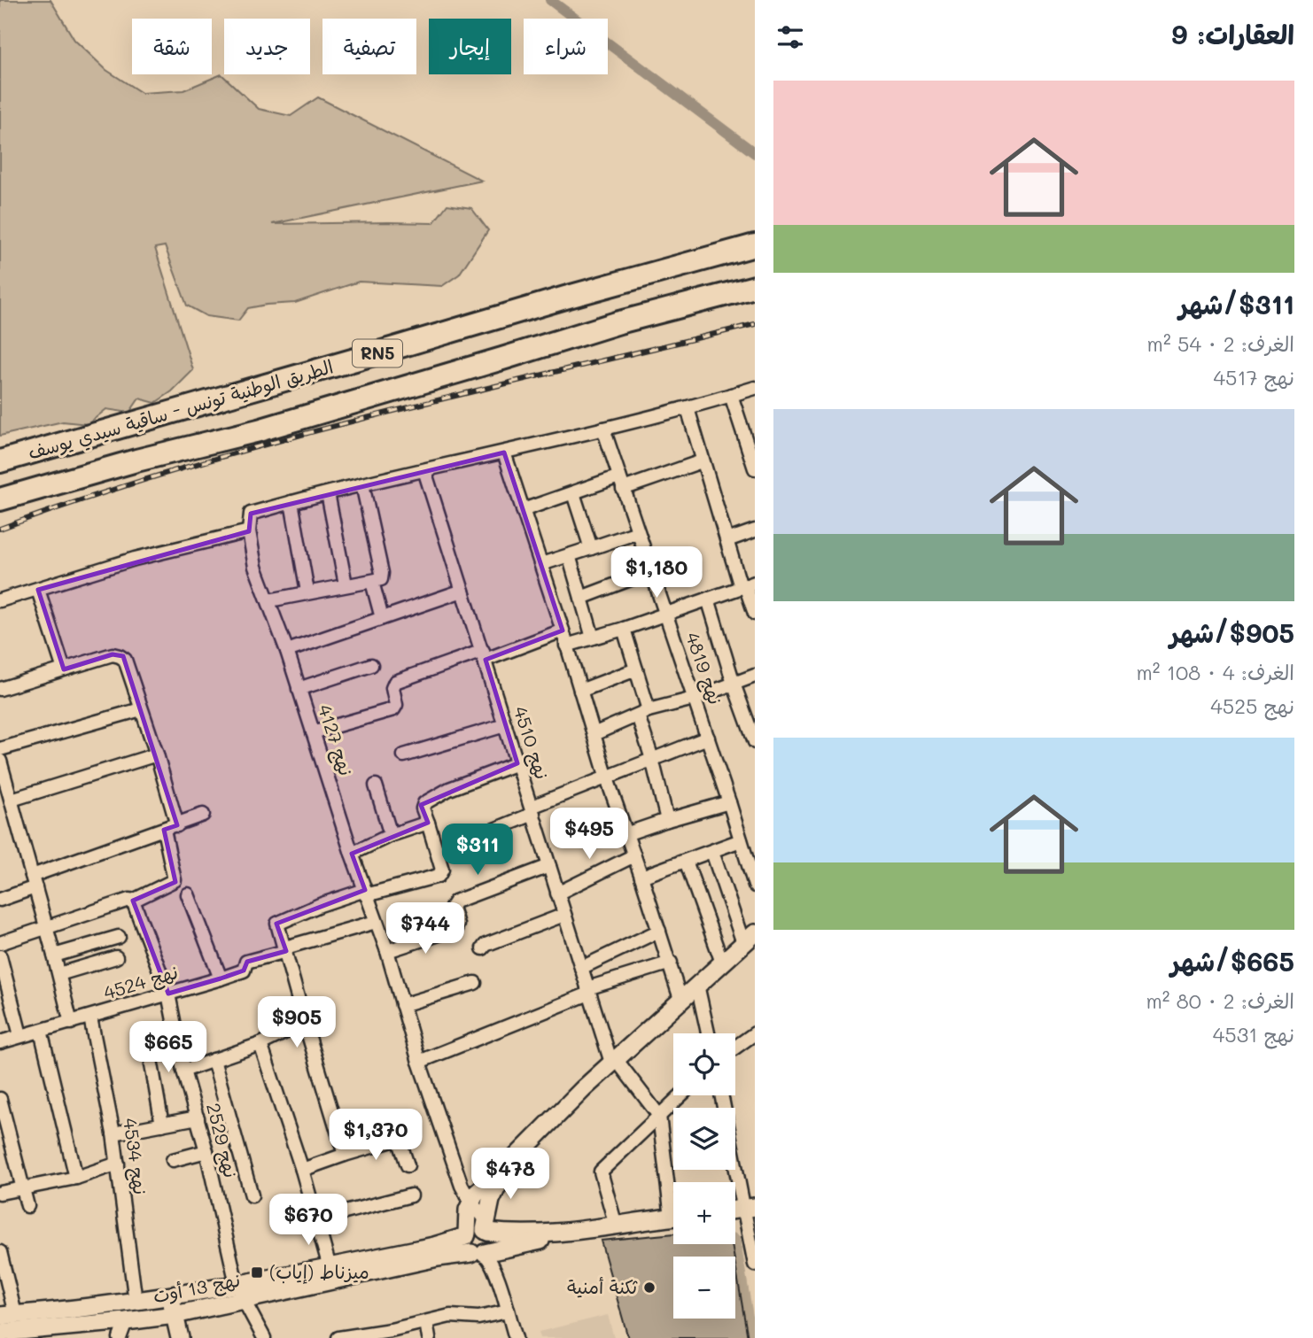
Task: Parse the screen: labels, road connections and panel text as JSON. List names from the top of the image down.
{
  "streets": {
    "highway": ["RN5", "الطريق الوطنية تونس - ساقية سيدي يوسف"],
    "main road": ["نهج 13 أوت"],
    "street": [
      "نهج 4819",
      "نهج 4127",
      "نهج 4510",
      "نهج 4524",
      "نهج 2529",
      "نهج 4534"
    ]
  },
  "crossings": [
    ["نهج 4127", "نهج 13 أوت"],
    ["نهج 4524", "نهج 2529"],
    ["نهج 4524", "نهج 4534"],
    ["نهج 2529", "نهج 13 أوت"],
    ["نهج 4534", "نهج 13 أوت"]
  ],
  "places": {
    "transit": ["ميزناط (إياب)"],
    "other": ["ثكنة أمنية"]
  },
  "page": {
    "heading": "العقارات: 9",
    "chip": [
      "شراء",
      "إيجار",
      "تصفية",
      "جديد",
      "شقة"
    ],
    "list": [
      {
        "name": "$311/شهر",
        "note": "الغرف: 2 · 54 m² · نهج 4517"
      },
      {
        "name": "$905/شهر",
        "note": "الغرف: 4 · 108 m² · نهج 4525"
      },
      {
        "name": "$665/شهر",
        "note": "الغرف: 2 · 80 m² · نهج 4531"
      }
    ],
    "price": [
      "$1,180",
      "$495",
      "$311",
      "$744",
      "$905",
      "$665",
      "$1,370",
      "$478",
      "$670"
    ],
    "map_buttons": ["+", "−"]
  }
}
